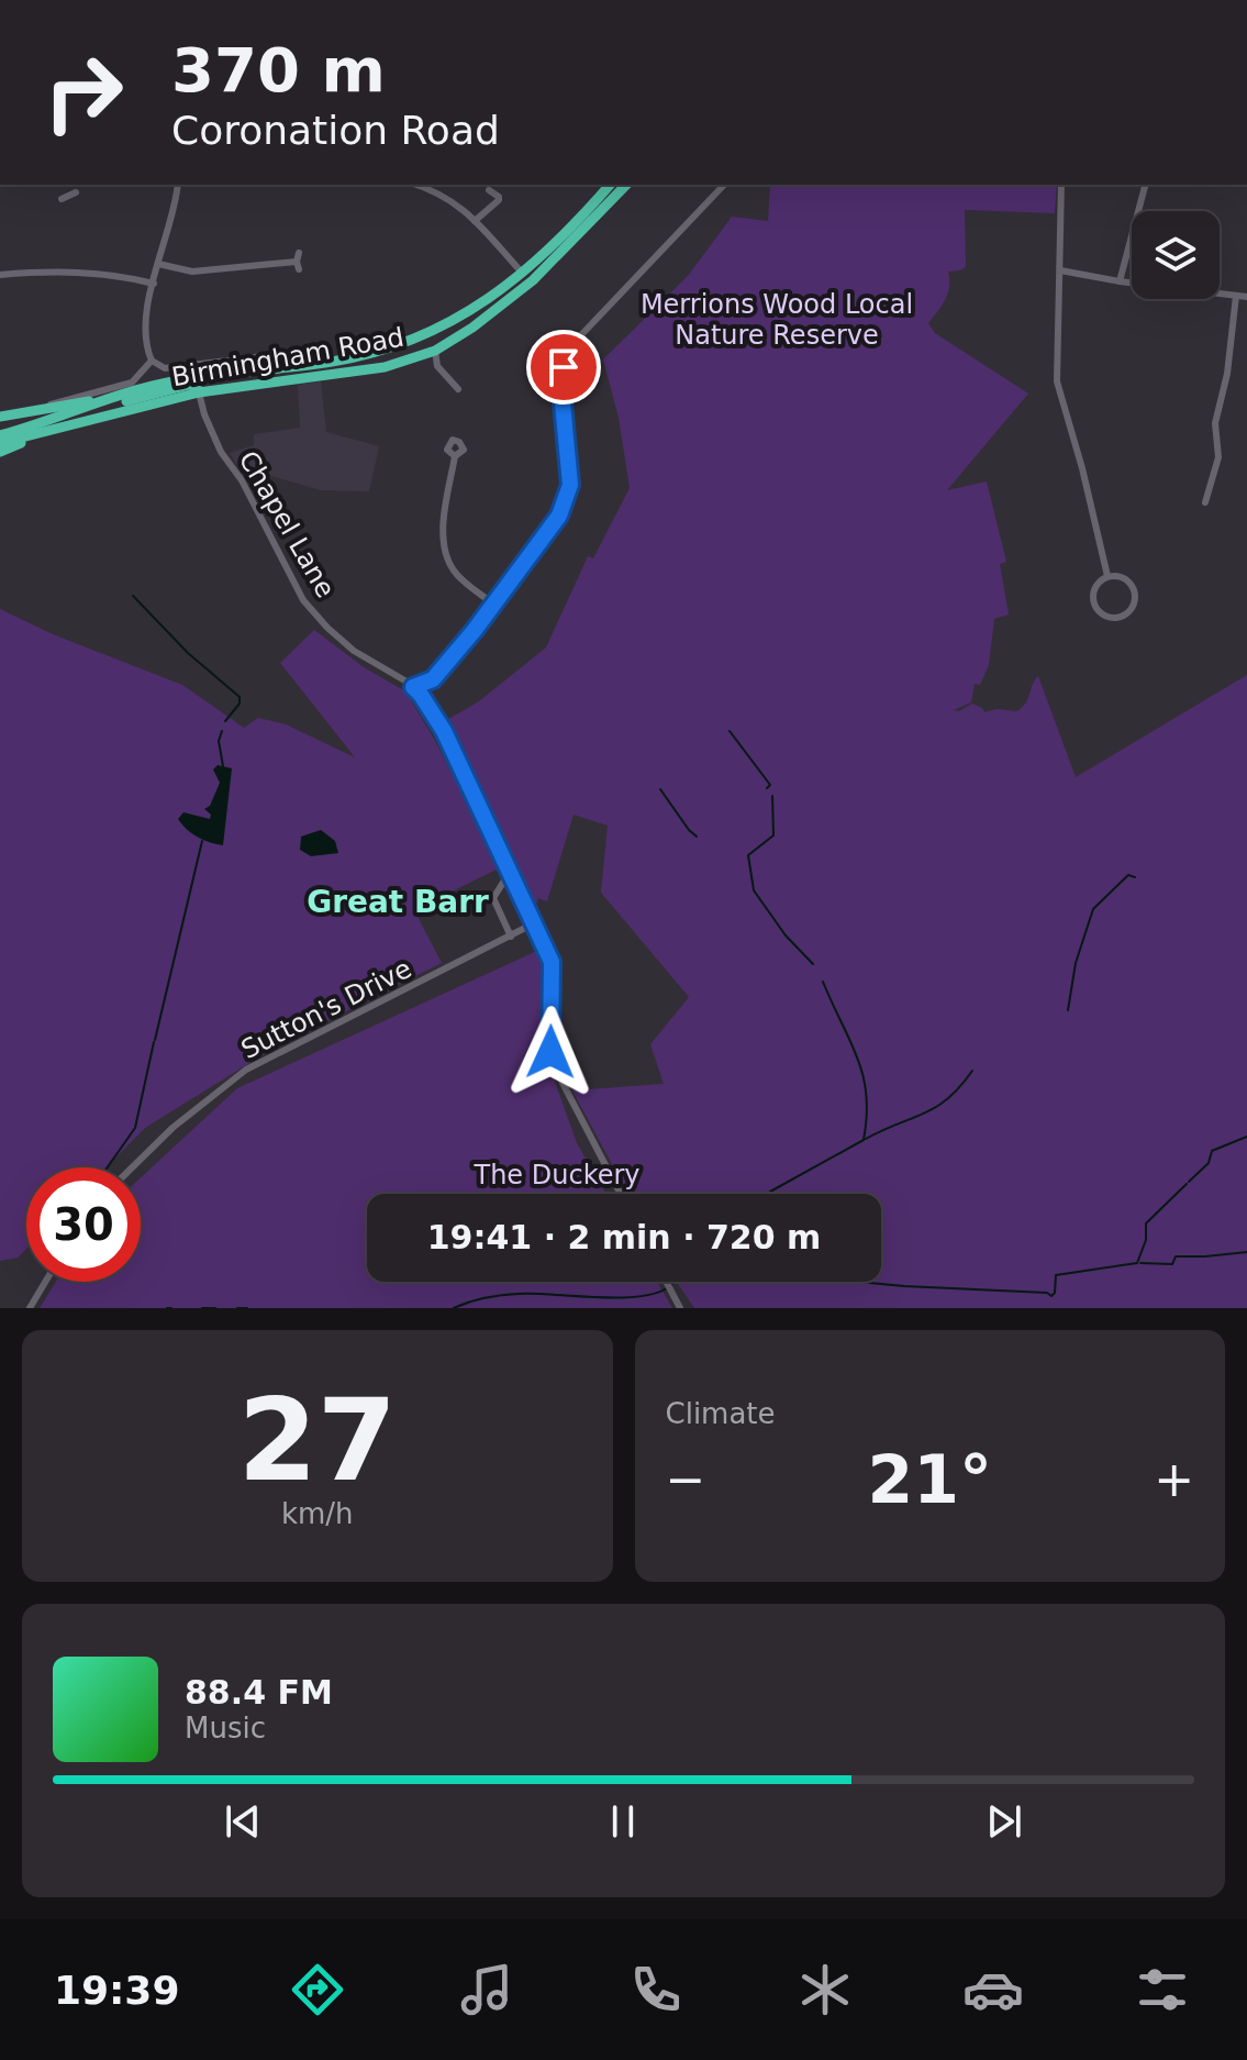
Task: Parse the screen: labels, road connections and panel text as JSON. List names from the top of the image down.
{
  "streets": {
    "highway": ["Birmingham Road"],
    "street": ["Chapel Lane", "Sutton's Drive"]
  },
  "crossings": [
    ["Birmingham Road", "Chapel Lane"],
    ["Chapel Lane", "Sutton's Drive"]
  ],
  "districts": ["Great Barr"],
  "parks": ["Merrions Wood Local Nature Reserve", "The Duckery"],
  "page": {
    "turn": ["370 m", "Coronation Road"],
    "limit": "30",
    "trip": "19:41 · 2 min · 720 m",
    "tile": [
      ["27", "km/h"],
      "Climate"
    ],
    "heat": ["−", "21°", "+"],
    "song": ["88.4 FM", "Music"],
    "tabs": "19:39"
  }
}
